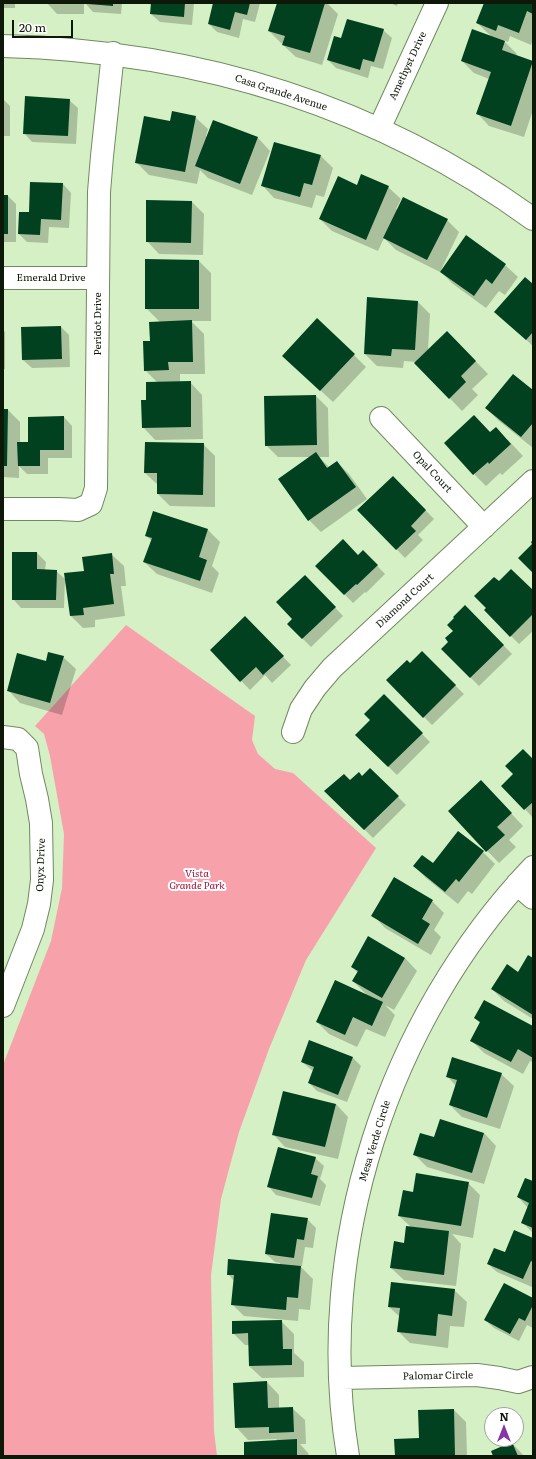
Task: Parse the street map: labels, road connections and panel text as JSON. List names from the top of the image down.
{
  "streets": {
    "street": [
      "Amethyst Drive",
      "Casa Grande Avenue",
      "Emerald Drive",
      "Peridot Drive",
      "Opal Court",
      "Diamond Court",
      "Onyx Drive",
      "Mesa Verde Circle",
      "Palomar Circle"
    ]
  },
  "crossings": [
    ["Amethyst Drive", "Casa Grande Avenue"],
    ["Casa Grande Avenue", "Peridot Drive"],
    ["Emerald Drive", "Peridot Drive"],
    ["Opal Court", "Diamond Court"],
    ["Mesa Verde Circle", "Palomar Circle"]
  ],
  "parks": ["Vista Grande Park"],
  "scale_bar": "20 m",
  "north": "top"
}
